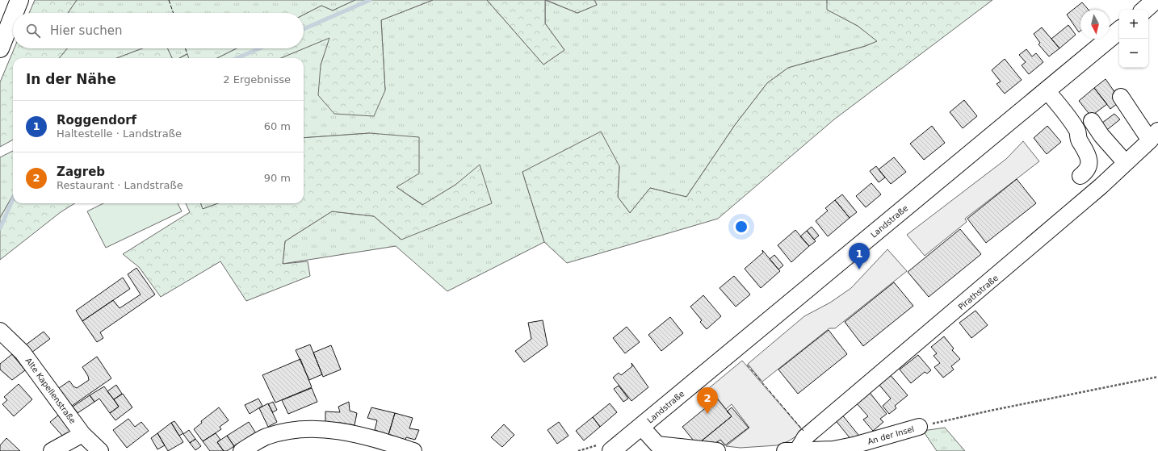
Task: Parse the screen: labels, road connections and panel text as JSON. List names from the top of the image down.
{
  "streets": {
    "main road": ["Landstraße"],
    "street": ["Pirathstraße", "Alte Kapellenstraße", "An der Insel"]
  },
  "crossings": [
    ["Pirathstraße", "An der Insel"]
  ],
  "north": "bottom",
  "page": {
    "map_buttons": ["+", "−"],
    "search": "Hier suchen",
    "heading": ["In der Nähe", "2 Ergebnisse"],
    "list": [
      {
        "mark": "1",
        "name": "Roggendorf",
        "note": "Haltestelle · Landstraße",
        "value": "60 m"
      },
      {
        "mark": "2",
        "name": "Zagreb",
        "note": "Restaurant · Landstraße",
        "value": "90 m"
      }
    ],
    "pins": ["1", "2"]
  }
}
